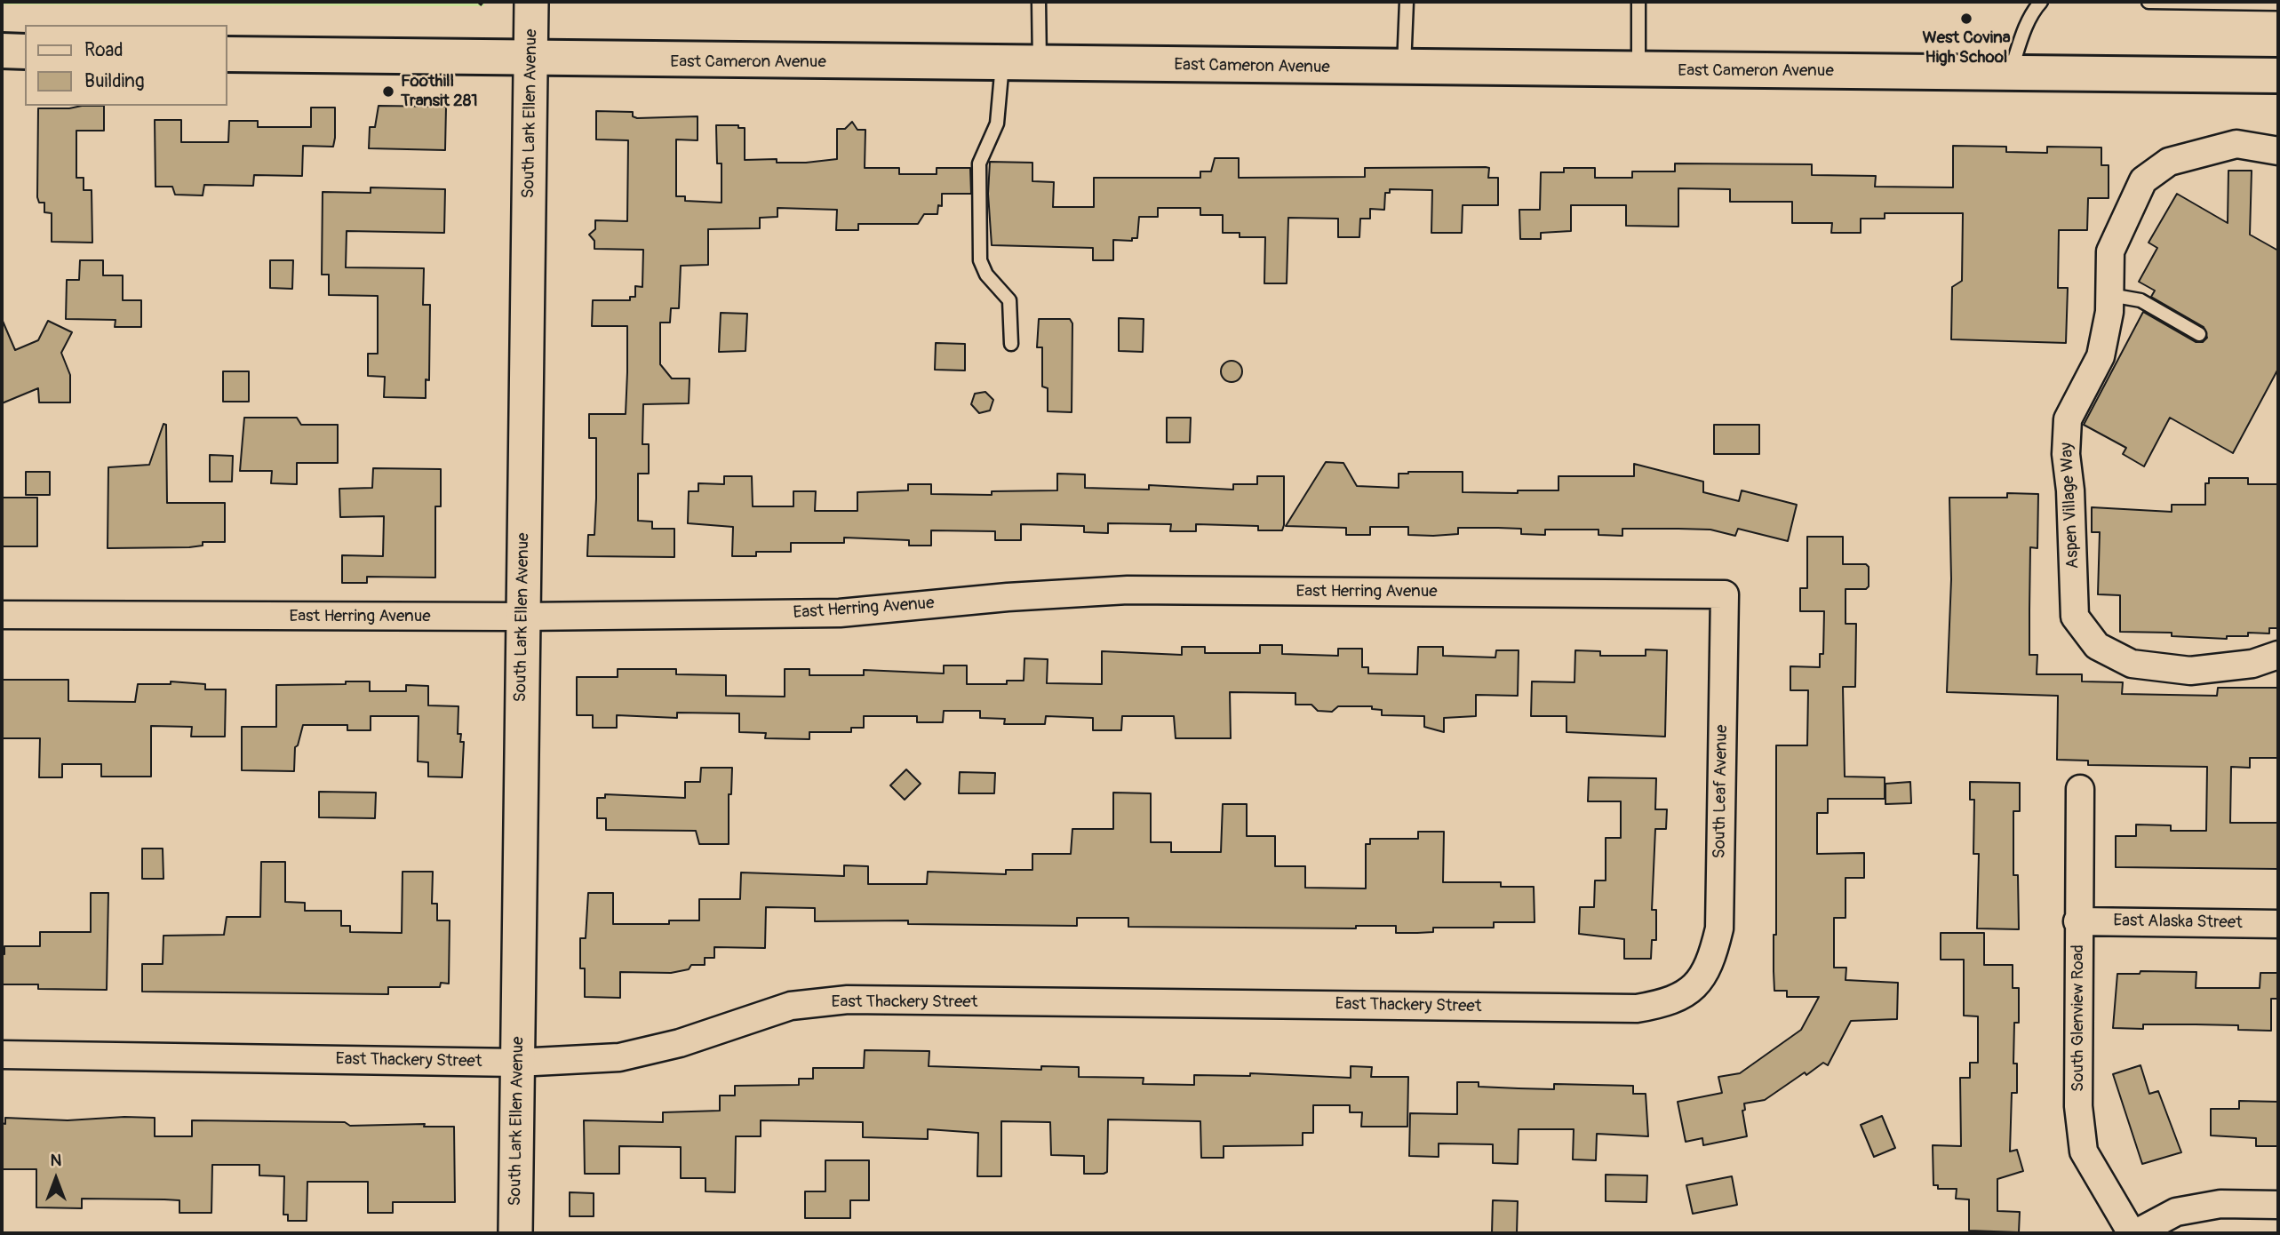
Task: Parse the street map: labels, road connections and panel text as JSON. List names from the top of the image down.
{
  "streets": {
    "main road": ["East Cameron Avenue"],
    "street": [
      "South Lark Ellen Avenue",
      "Aspen Village Way",
      "East Herring Avenue",
      "South Leaf Avenue",
      "East Alaska Street",
      "East Thackery Street",
      "South Glenview Road"
    ]
  },
  "crossings": [
    ["East Cameron Avenue", "South Lark Ellen Avenue"],
    ["South Lark Ellen Avenue", "East Herring Avenue"],
    ["South Lark Ellen Avenue", "East Thackery Street"],
    ["East Herring Avenue", "South Leaf Avenue"],
    ["South Leaf Avenue", "East Thackery Street"],
    ["East Alaska Street", "South Glenview Road"]
  ],
  "places": ["West Covina High School", "Foothill Transit 281"],
  "legend": ["Road", "Building"],
  "north": "top"
}
